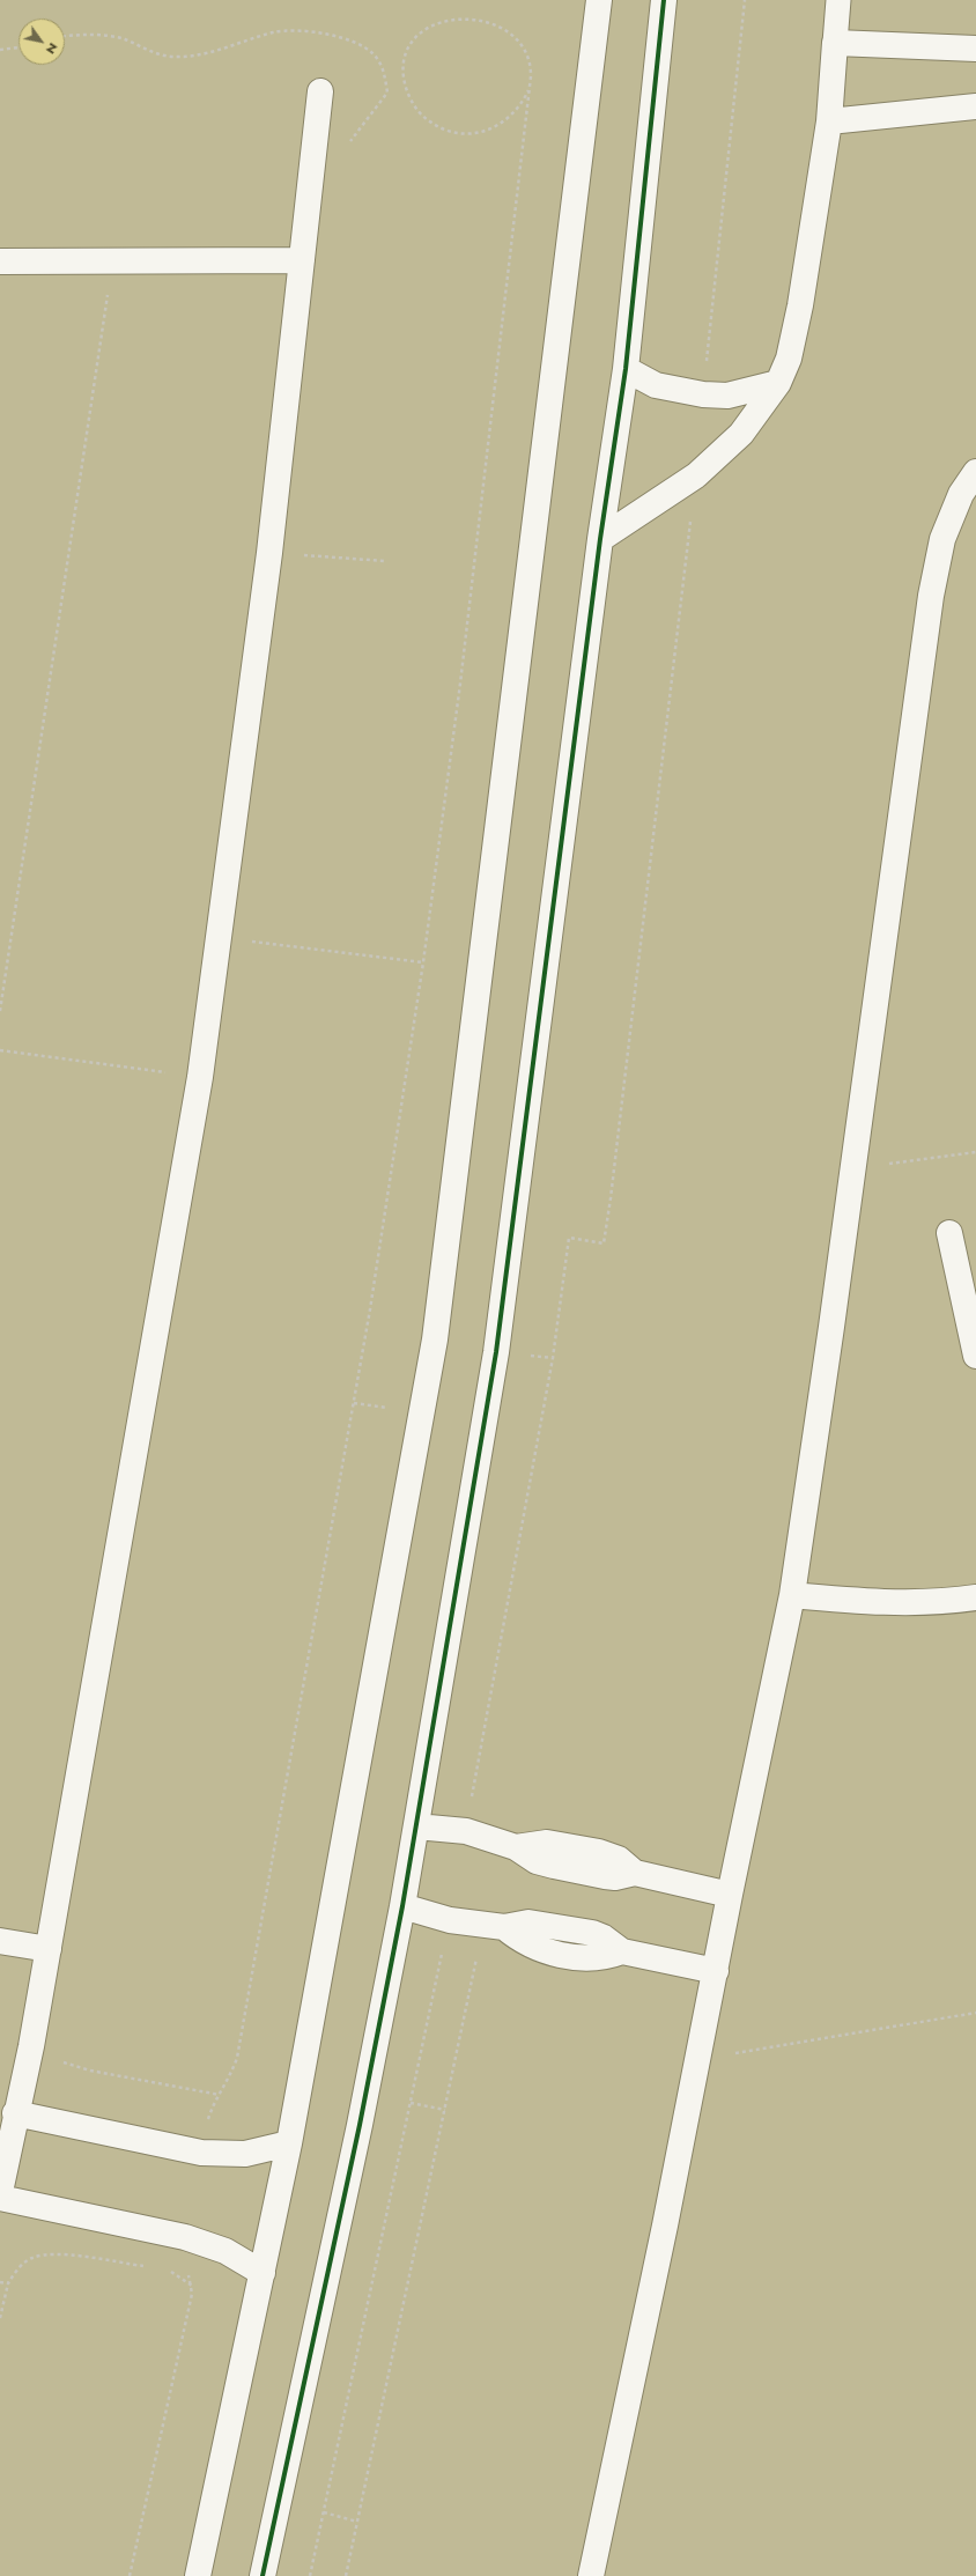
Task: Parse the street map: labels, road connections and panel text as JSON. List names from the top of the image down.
{
  "north": "bottom right"
}
